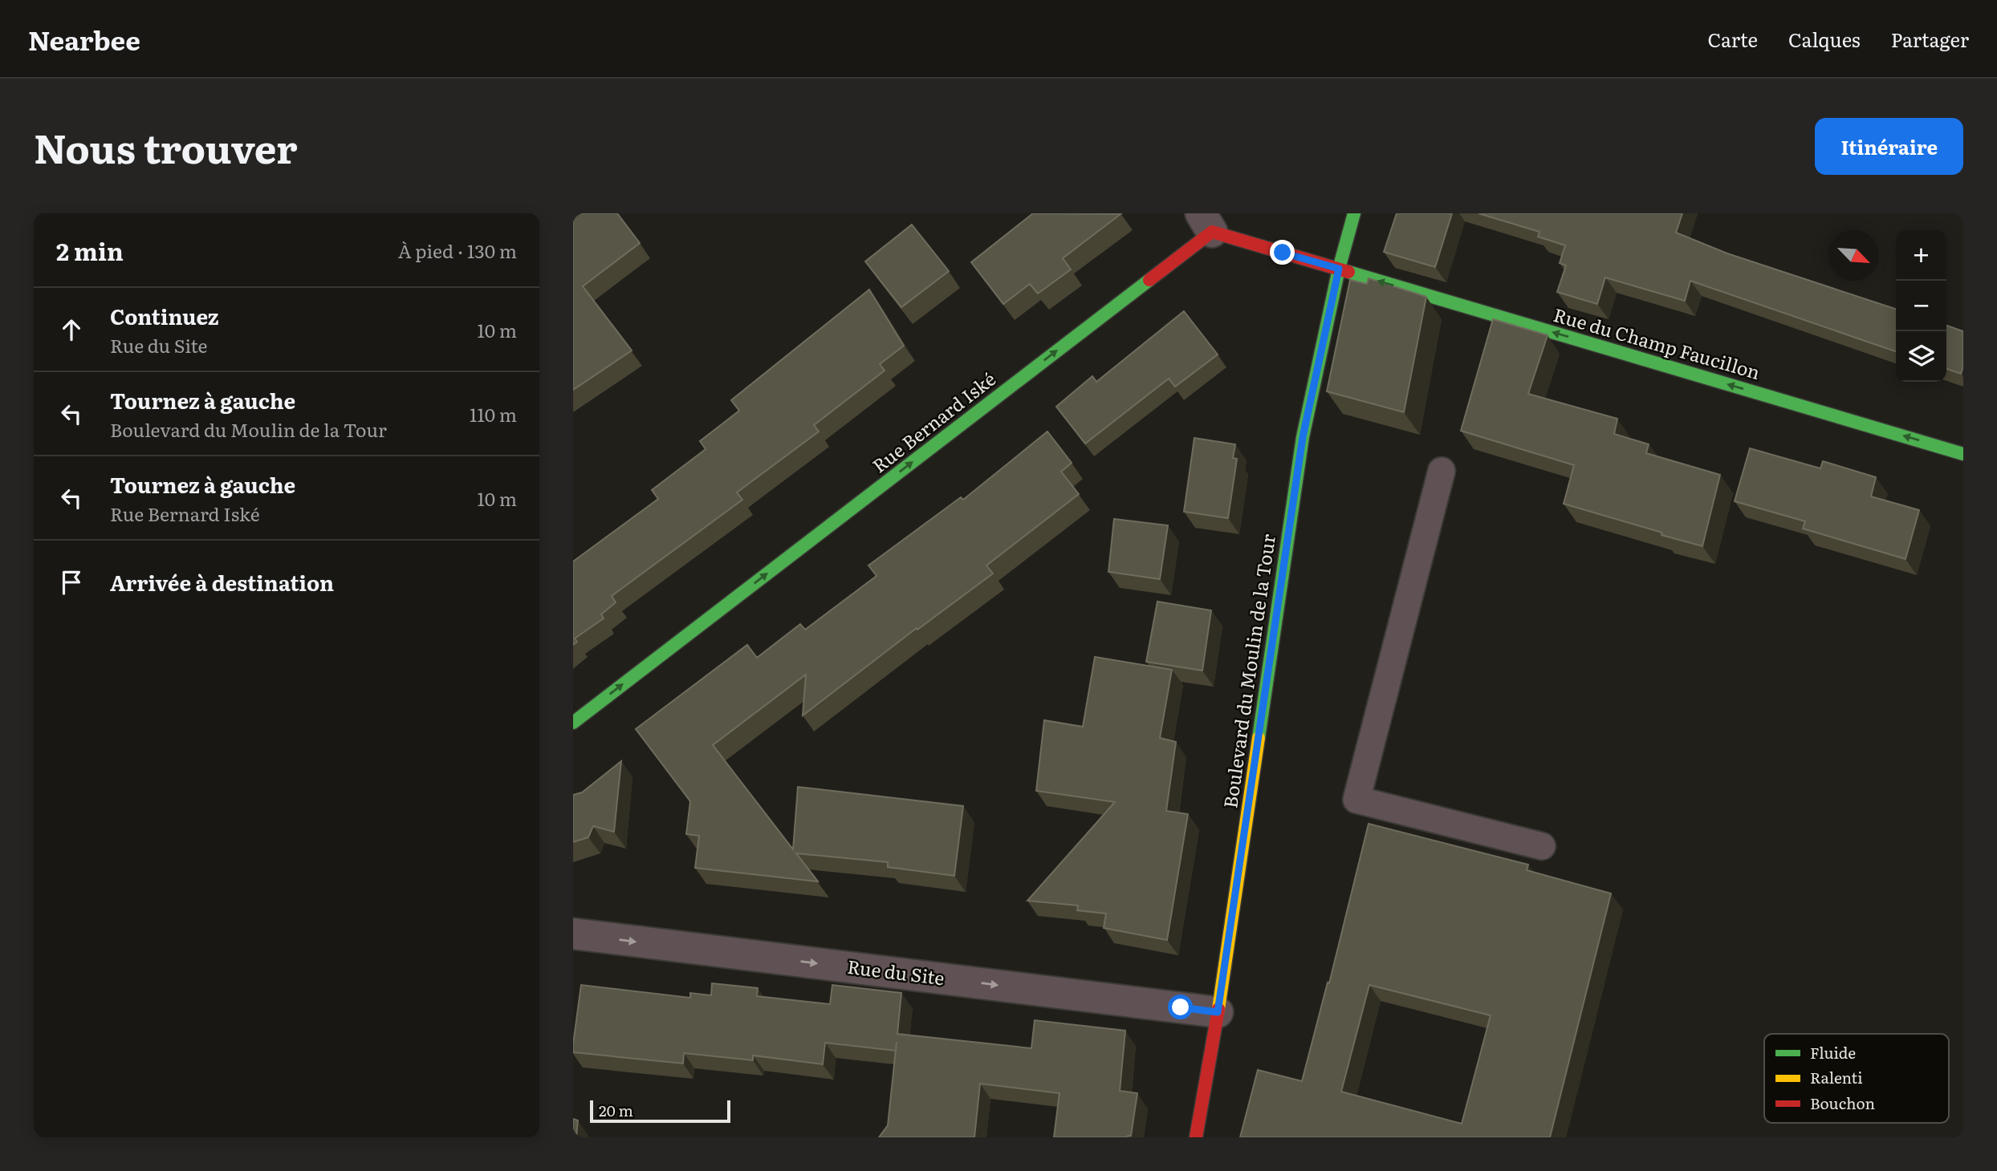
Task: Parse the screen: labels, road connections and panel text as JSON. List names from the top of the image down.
{
  "streets": {
    "street": [
      "Rue du Champ Faucillon",
      "Rue Bernard Iské",
      "Boulevard du Moulin de la Tour",
      "Rue du Site"
    ]
  },
  "crossings": [
    ["Rue du Champ Faucillon", "Rue Bernard Iské"],
    ["Rue du Champ Faucillon", "Boulevard du Moulin de la Tour"],
    ["Rue Bernard Iské", "Boulevard du Moulin de la Tour"],
    ["Boulevard du Moulin de la Tour", "Rue du Site"]
  ],
  "one_way": ["Rue du Champ Faucillon", "Rue Bernard Iské", "Rue du Site"],
  "legend": ["Fluide", "Ralenti", "Bouchon"],
  "scale_bar": "20 m",
  "north": "bottom right",
  "page": {
    "header": "Nearbee",
    "nav": ["Carte", "Calques", "Partager"],
    "title": "Nous trouver",
    "buttons": "Itinéraire",
    "heading": ["2 min", "À pied · 130 m"],
    "map_buttons": ["+", "−"],
    "list": [
      ["Continuez", "Rue du Site", "10 m"],
      ["Tournez à gauche", "Boulevard du Moulin de la Tour", "110 m"],
      ["Tournez à gauche", "Rue Bernard Iské", "10 m"],
      "Arrivée à destination"
    ],
    "scale": "20 m"
  }
}
